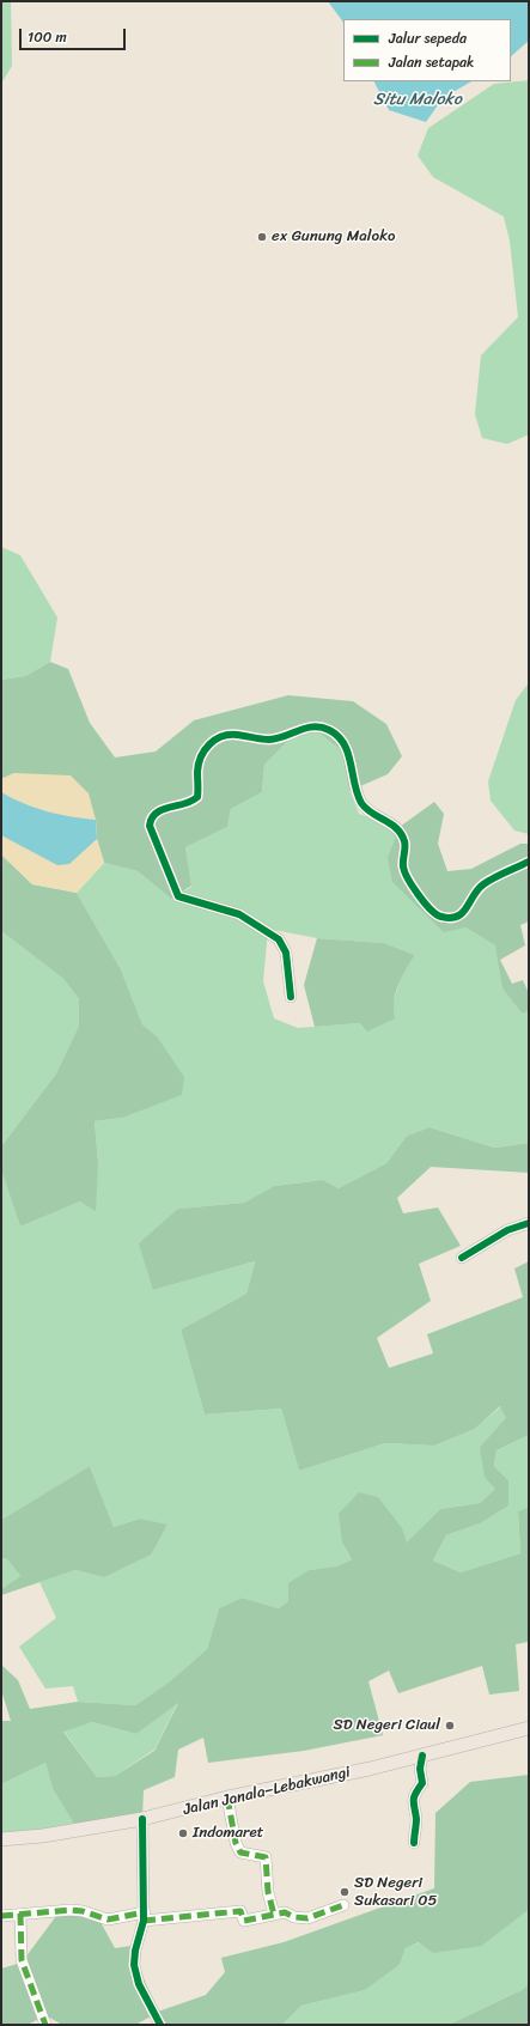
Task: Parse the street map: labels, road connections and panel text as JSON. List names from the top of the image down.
{
  "streets": {
    "main road": ["Jalan Janala–Lebakwangi"]
  },
  "water": ["Situ Maloko"],
  "places": [
    "ex Gunung Maloko",
    "SD Negeri Ciaul",
    "Indomaret",
    "SD Negeri Sukasari 05"
  ],
  "legend": ["Jalur sepeda", "Jalan setapak"],
  "scale_bar": "100 m"
}
